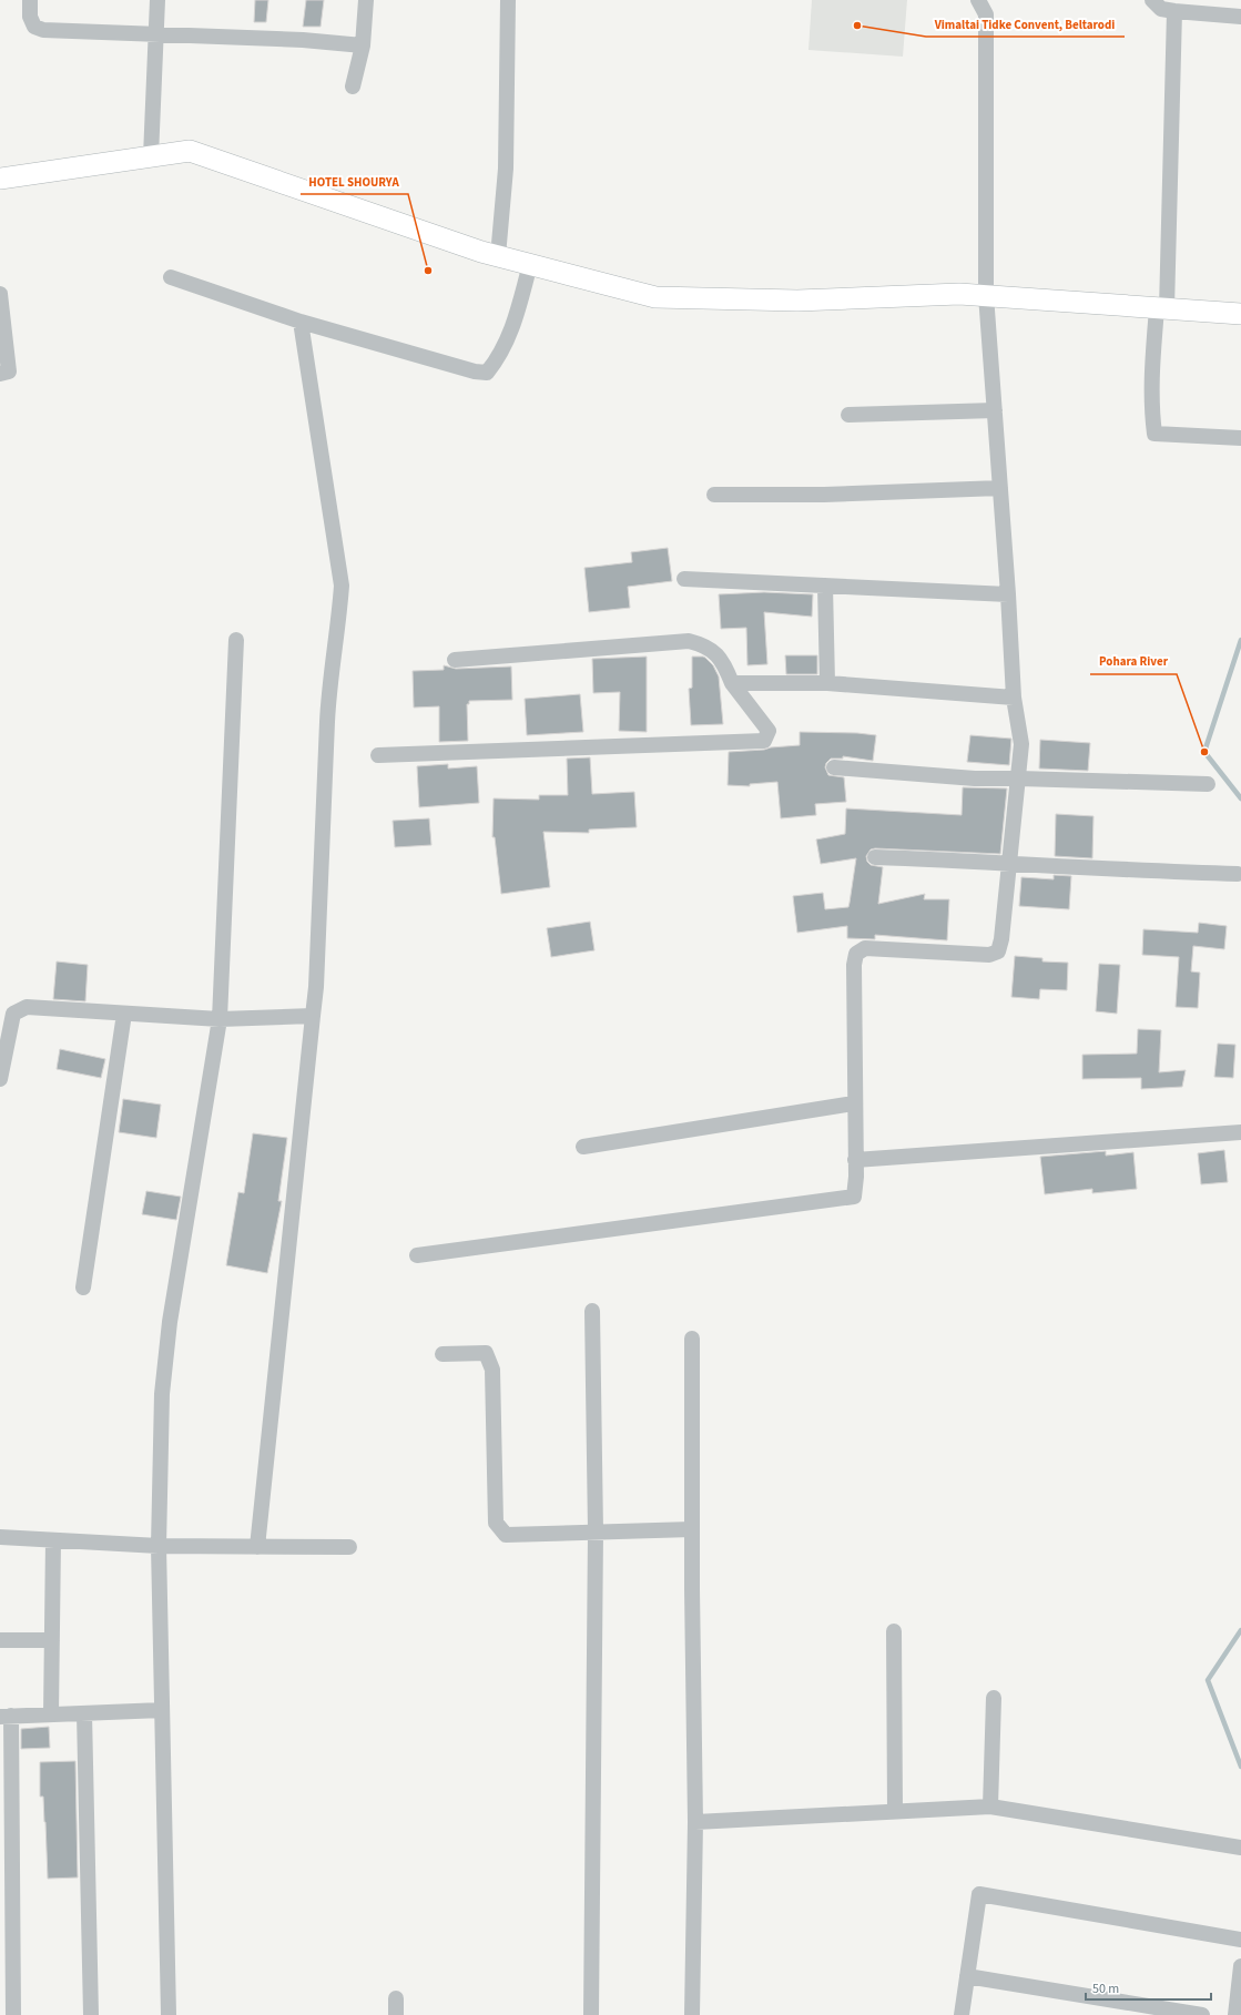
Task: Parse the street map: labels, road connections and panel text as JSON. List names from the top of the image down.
{
  "places": ["Vimaltai Tidke Convent, Beltarodi", "HOTEL SHOURYA", "Pohara River"],
  "scale_bar": "50 m"
}
